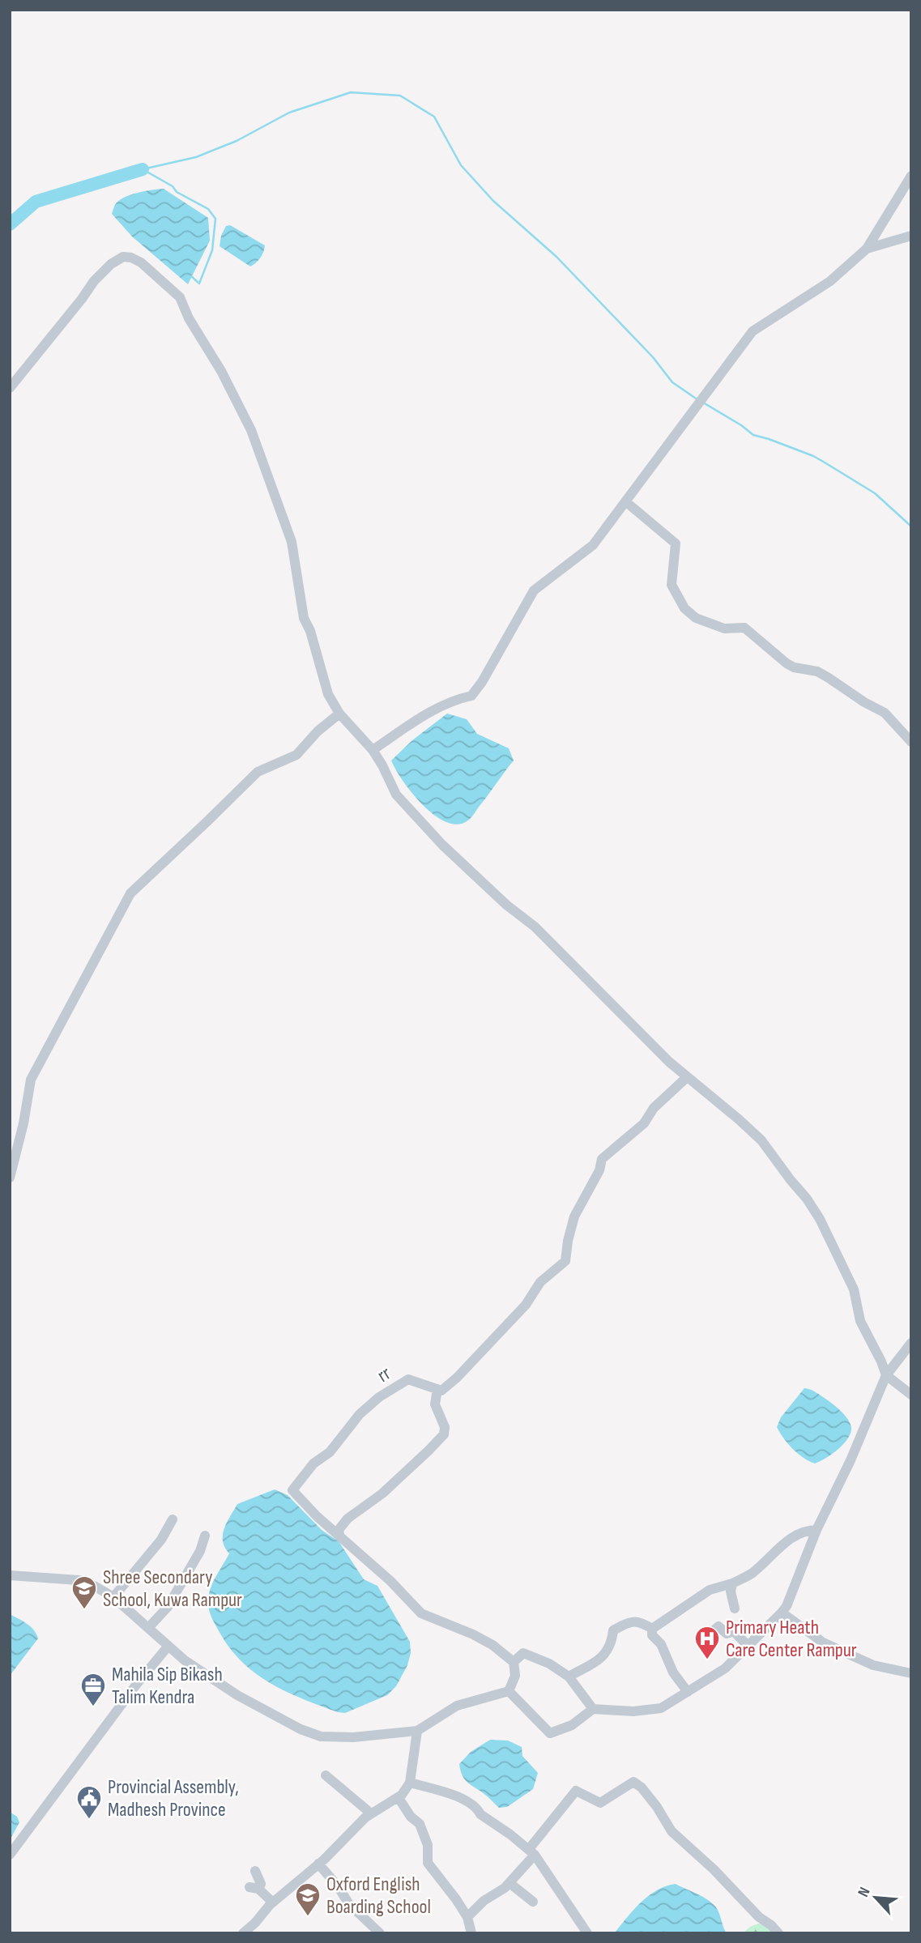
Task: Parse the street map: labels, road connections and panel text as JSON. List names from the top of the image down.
{
  "streets": {
    "street": ["rr"]
  },
  "places": {
    "school or university": ["Shree Secondary School, Kuwa Rampur", "Oxford English Boarding School"],
    "hospital": ["Primary Heath Care Center Rampur"],
    "office": ["Mahila Sip Bikash Talim Kendra"],
    "public building": ["Provincial Assembly, Madhesh Province"]
  },
  "north": "top left"
}
